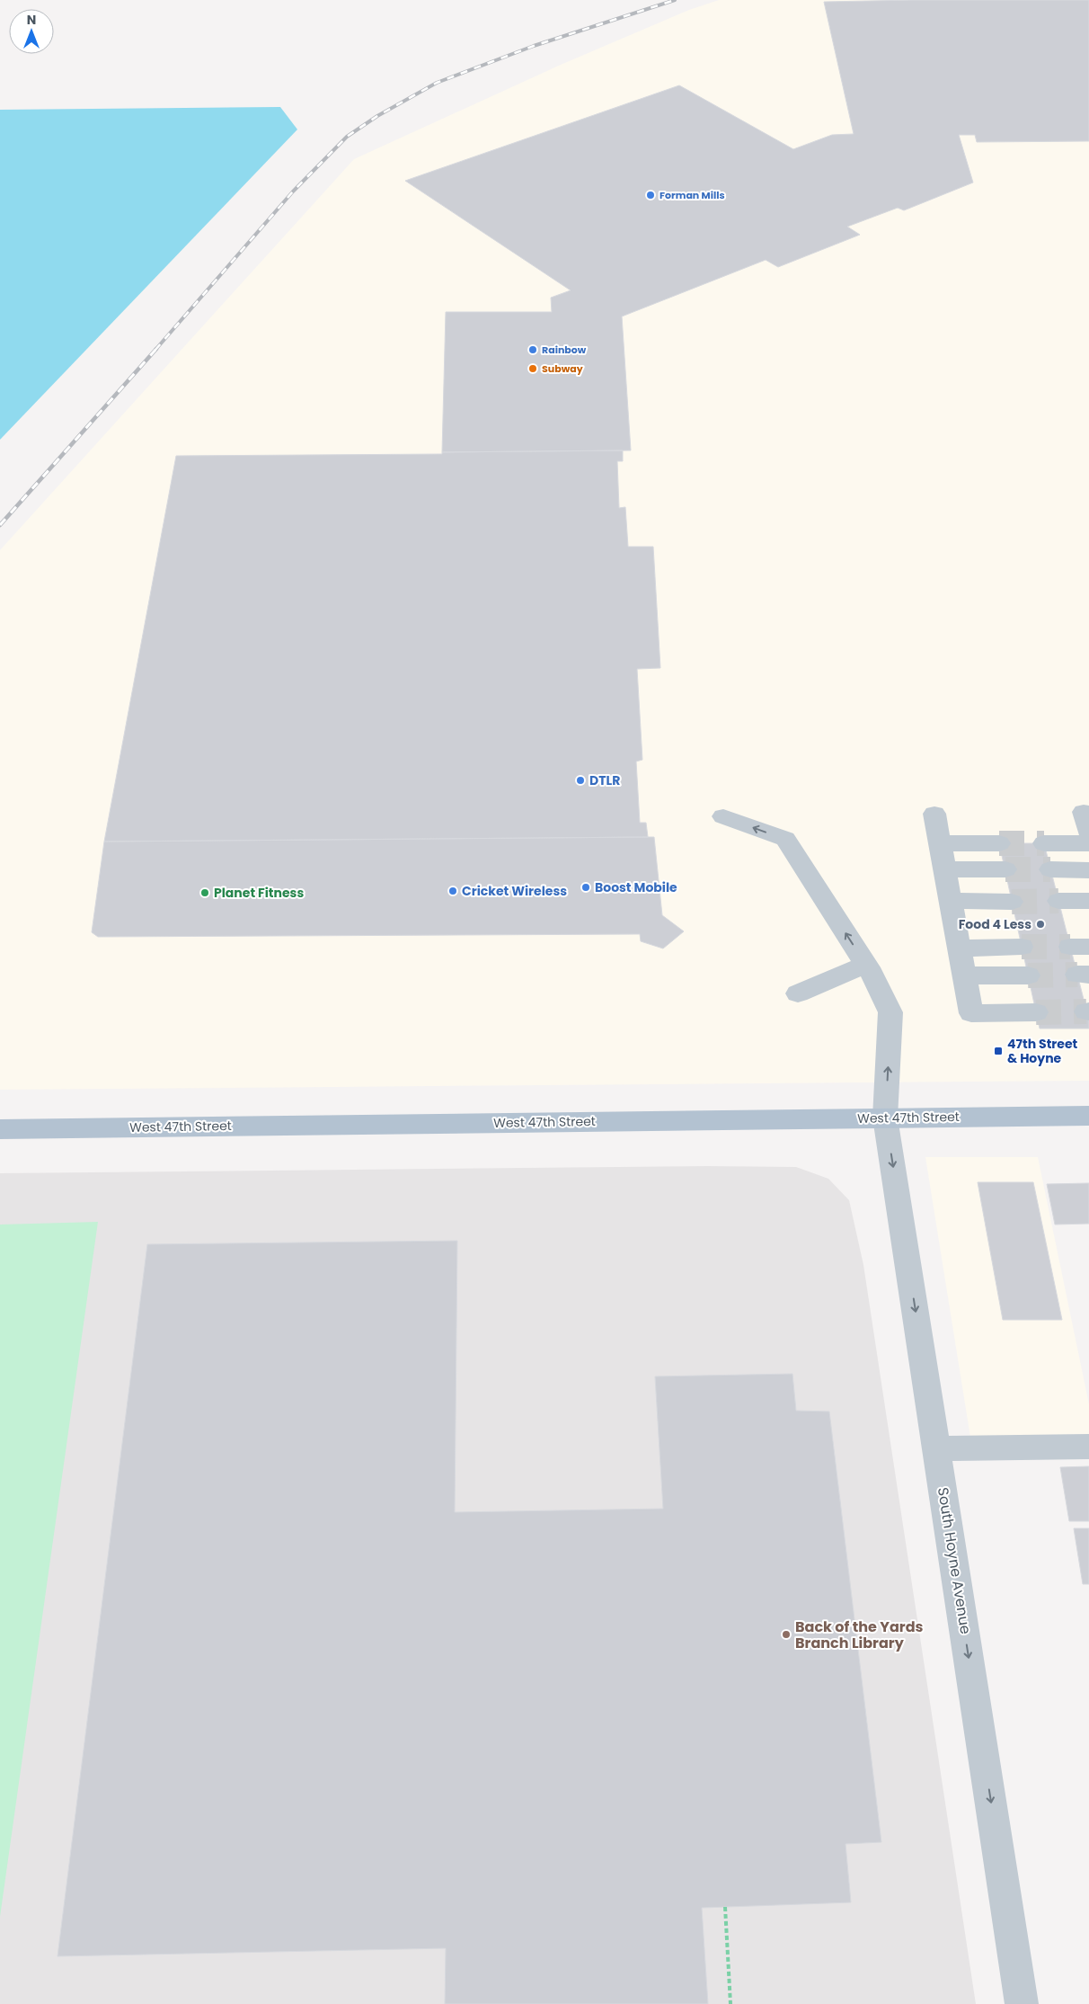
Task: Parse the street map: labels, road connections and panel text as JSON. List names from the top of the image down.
{
  "streets": {
    "main road": ["West 47th Street"],
    "street": ["South Hoyne Avenue"]
  },
  "crossings": [
    ["West 47th Street", "South Hoyne Avenue"]
  ],
  "places": {
    "other": [
      "Forman Mills",
      "Rainbow",
      "Subway",
      "DTLR",
      "Boost Mobile",
      "Cricket Wireless",
      "Planet Fitness",
      "Food 4 Less",
      "Back of the Yards Branch Library"
    ],
    "transit": ["47th Street & Hoyne"]
  },
  "north": "top"
}
